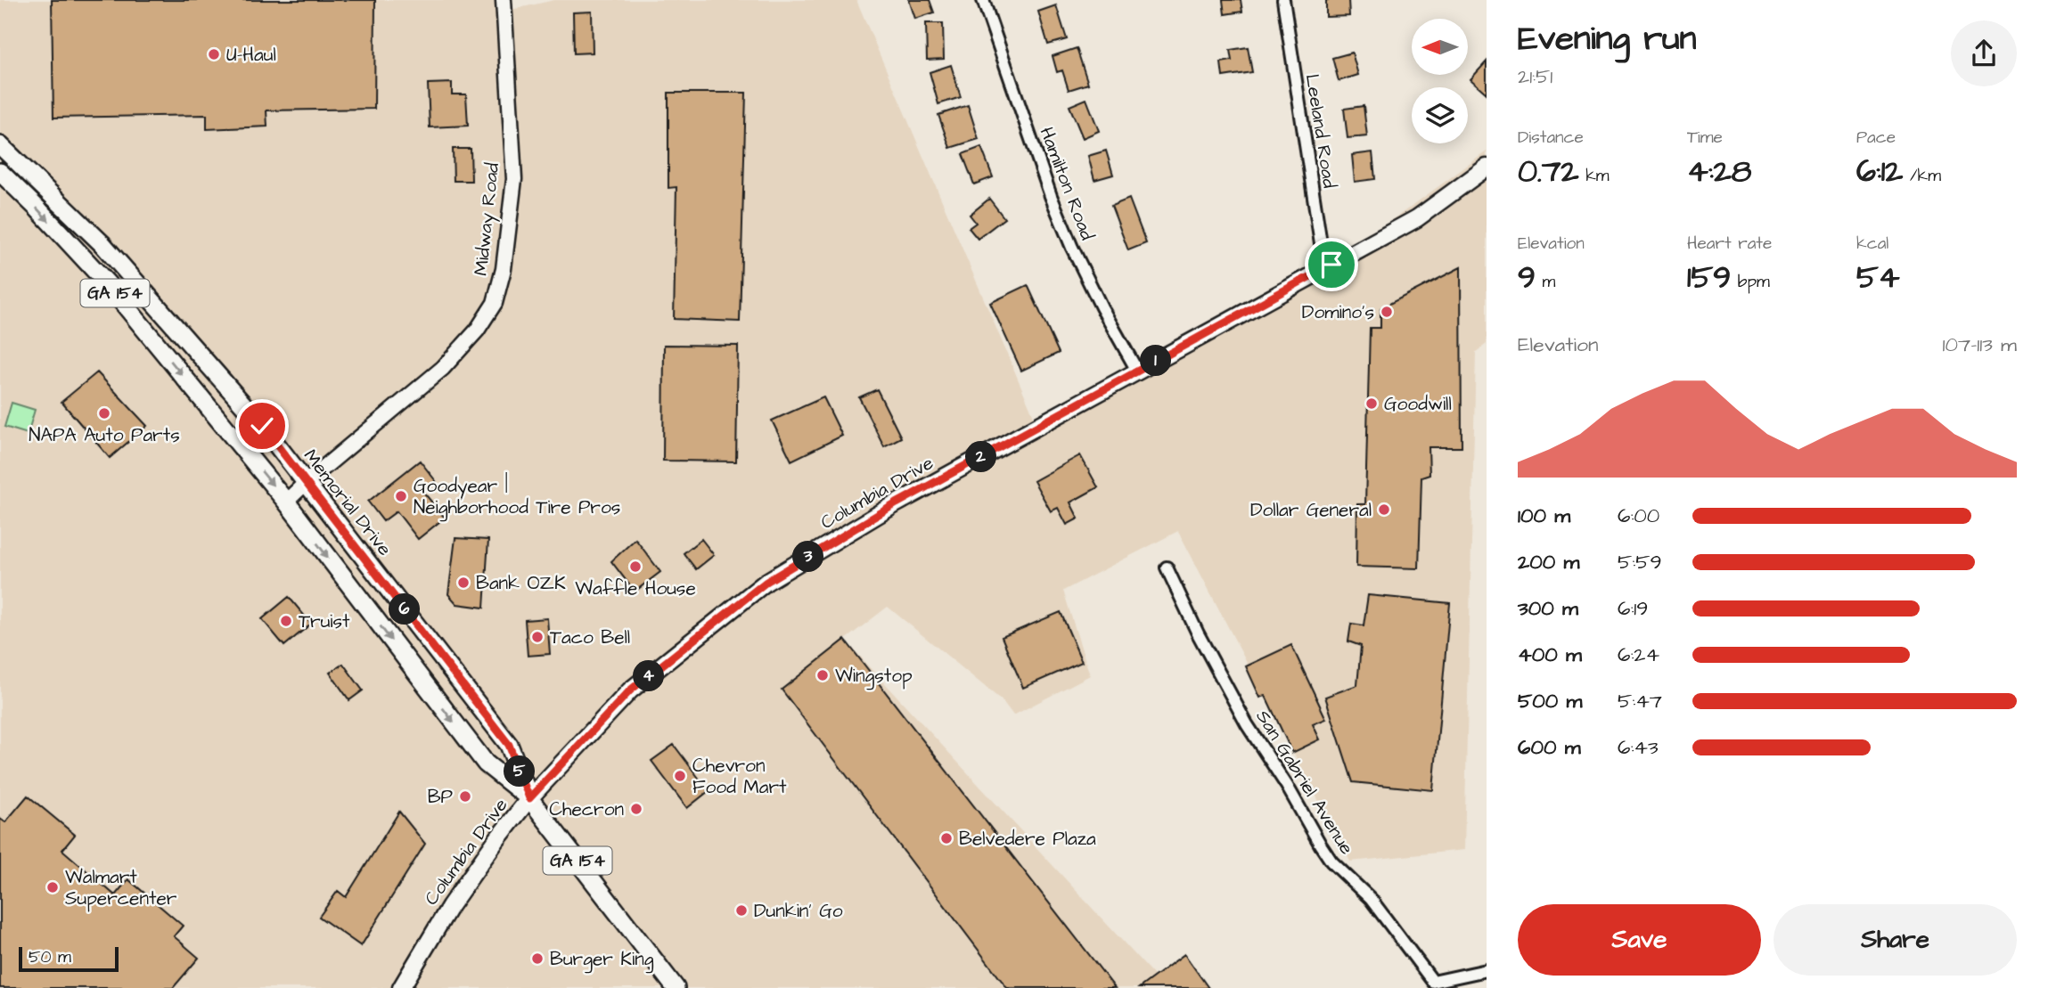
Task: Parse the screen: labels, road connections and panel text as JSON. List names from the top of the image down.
{
  "streets": {
    "main road": ["GA 154", "Columbia Drive", "Memorial Drive"],
    "street": [
      "Leeland Road",
      "Hamilton Road",
      "Midway Road",
      "San Gabriel Avenue"
    ]
  },
  "crossings": [
    ["Leeland Road", "Columbia Drive"],
    ["Hamilton Road", "Columbia Drive"],
    ["Midway Road", "Memorial Drive"],
    ["Columbia Drive", "Memorial Drive"]
  ],
  "places": [
    "U-Haul",
    "Domino's",
    "Goodwill",
    "NAPA Auto Parts",
    "Goodyear | Neighborhood Tire Pros",
    "Dollar General",
    "Waffle House",
    "Bank OZK",
    "Truist",
    "Taco Bell",
    "Wingstop",
    "Chevron Food Mart",
    "BP",
    "Checron",
    "Belvedere Plaza",
    "Walmart Supercenter",
    "Dunkin' Go",
    "Burger King"
  ],
  "scale_bar": "50 m",
  "north": "left",
  "page": {
    "heading": ["Evening run", "21:51"],
    "stats": [
      ["Distance", "0.72 km"],
      ["Time", "4:28"],
      ["Pace", "6:12 /km"],
      ["Elevation", "9 m"],
      ["Heart rate", "159 bpm"],
      ["kcal", "54"]
    ],
    "chart": ["Elevation", "107–113 m"],
    "pins": [
      "1",
      "2",
      "3",
      "6",
      "4",
      "5"
    ],
    "list": [
      {
        "name": "100 m",
        "note": "6:00"
      },
      {
        "name": "200 m",
        "note": "5:59"
      },
      {
        "name": "300 m",
        "note": "6:19"
      },
      {
        "name": "400 m",
        "note": "6:24"
      },
      {
        "name": "500 m",
        "note": "5:47"
      },
      {
        "name": "600 m",
        "note": "6:43"
      }
    ],
    "buttons": ["Save", "Share"],
    "scale": "50 m"
  }
}
